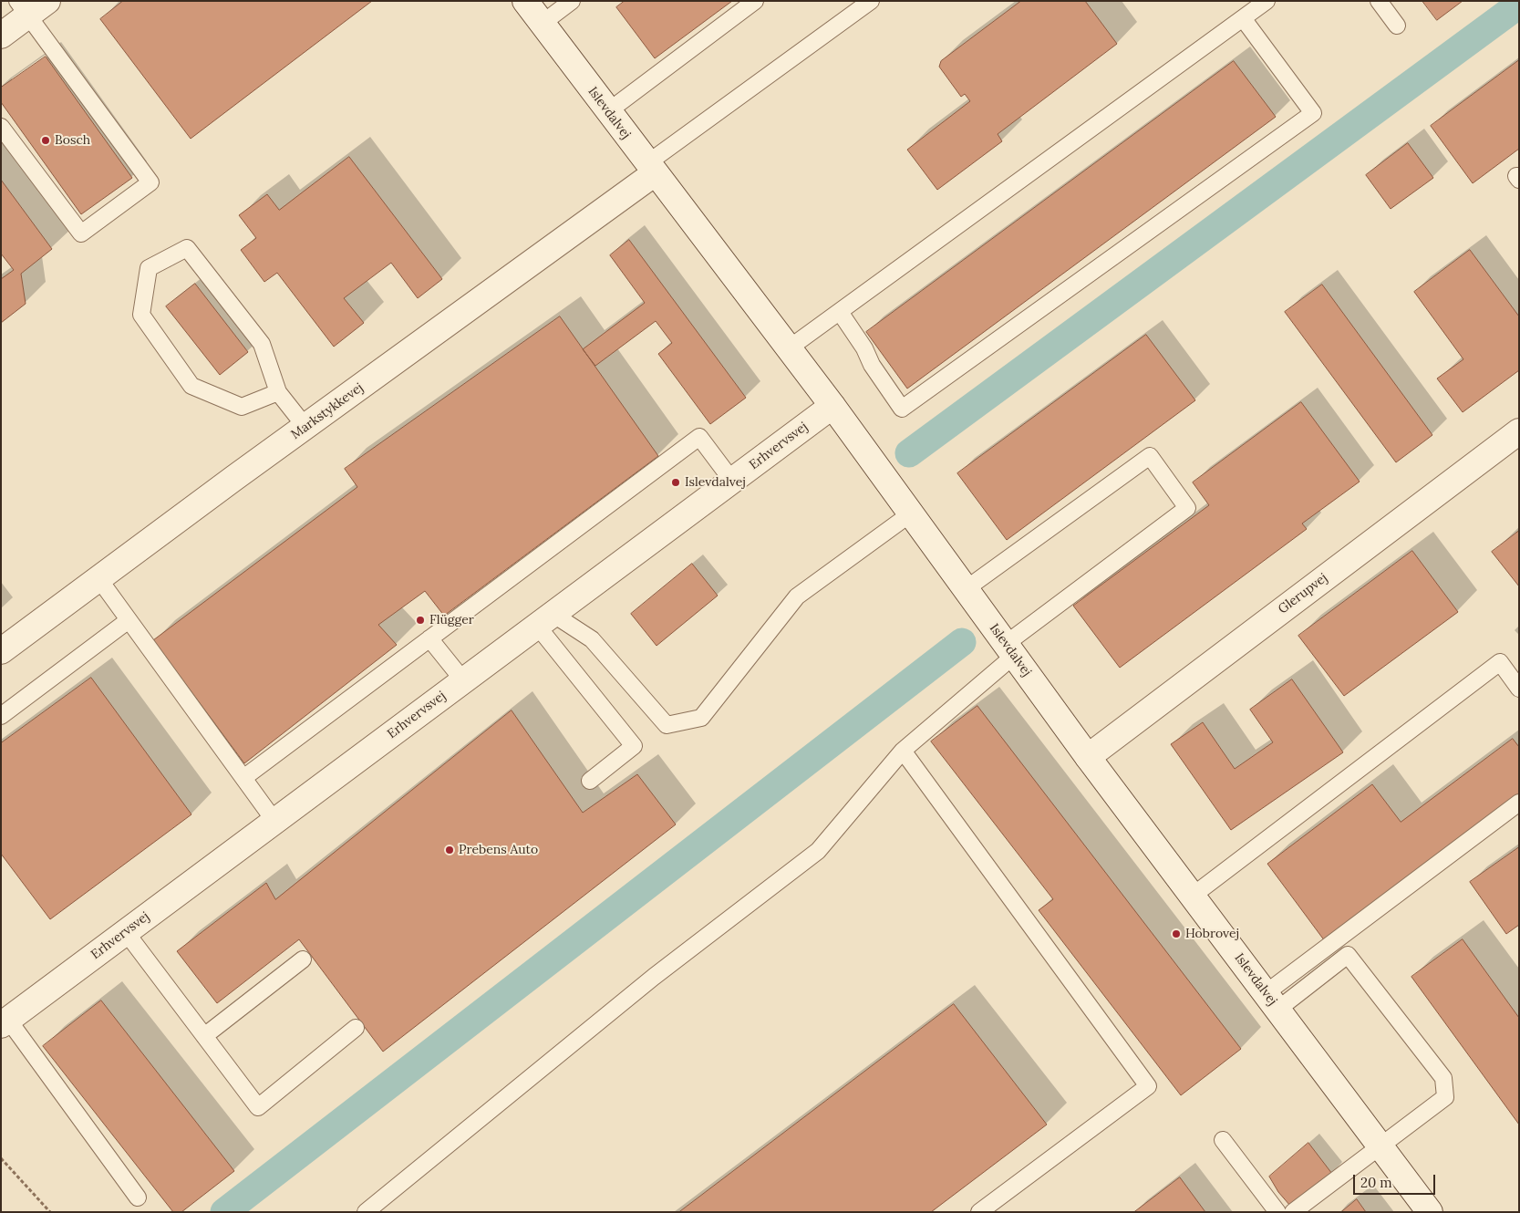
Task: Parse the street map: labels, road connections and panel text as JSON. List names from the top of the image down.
{
  "streets": {
    "street": [
      "Islevdalvej",
      "Markstykkevej",
      "Erhvervsvej",
      "Glerupvej"
    ]
  },
  "crossings": [
    ["Islevdalvej", "Markstykkevej"],
    ["Islevdalvej", "Erhvervsvej"],
    ["Islevdalvej", "Glerupvej"]
  ],
  "places": [
    "Bosch",
    "Islevdalvej",
    "Flügger",
    "Prebens Auto",
    "Hobrovej"
  ],
  "scale_bar": "20 m"
}
